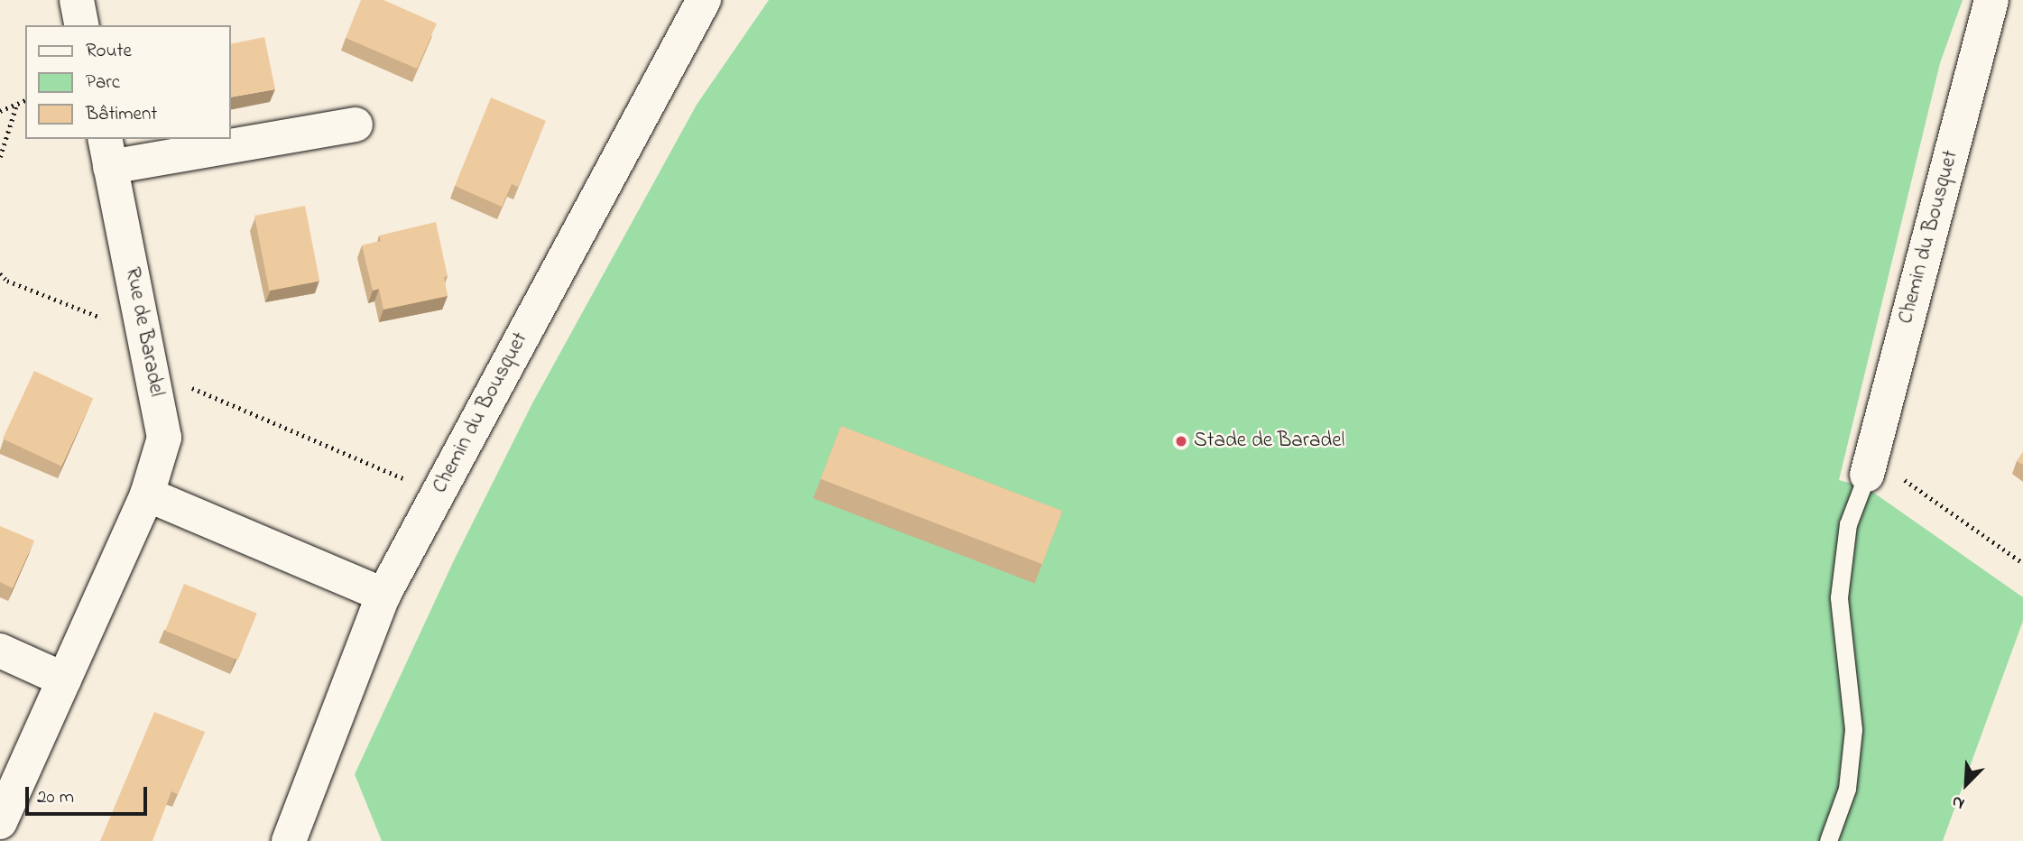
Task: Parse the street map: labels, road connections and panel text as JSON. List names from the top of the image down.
{
  "streets": {
    "street": ["Chemin du Bousquet", "Rue de Baradel"]
  },
  "places": ["Stade de Baradel"],
  "legend": ["Route", "Parc", "Bâtiment"],
  "scale_bar": "20 m",
  "north": "bottom left"
}
